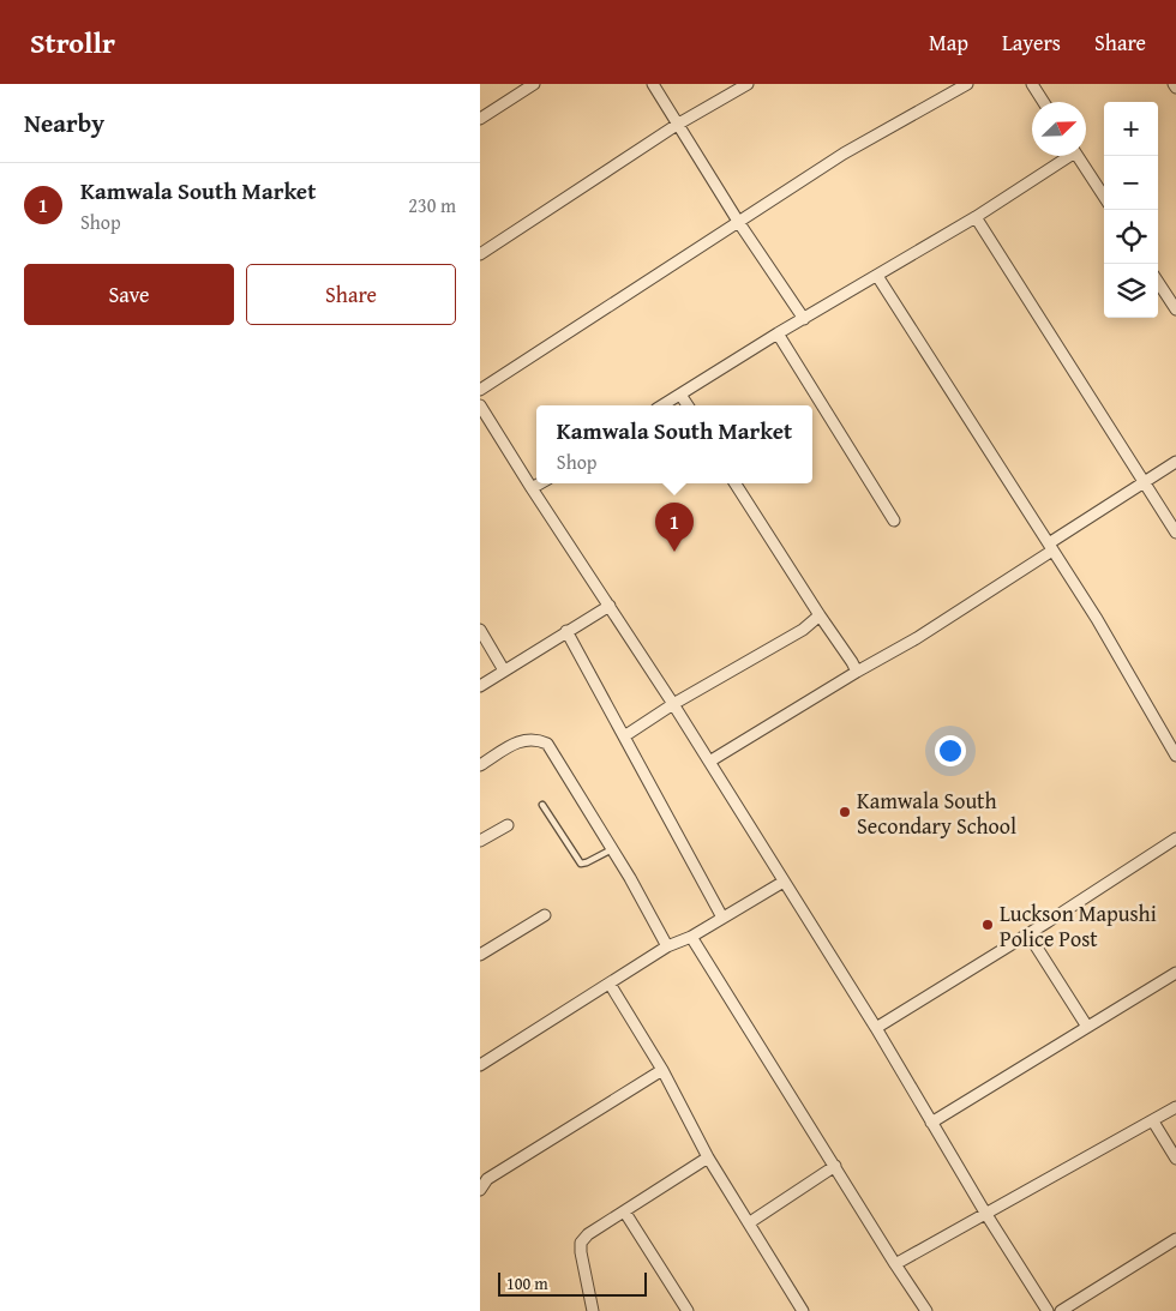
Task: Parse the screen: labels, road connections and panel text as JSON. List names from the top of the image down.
{
  "places": ["Kamwala South Secondary School", "Luckson Mapushi Police Post"],
  "scale_bar": "100 m",
  "north": "top right",
  "page": {
    "header": "Strollr",
    "nav": ["Map", "Layers", "Share"],
    "heading": "Nearby",
    "map_buttons": ["+", "−"],
    "list": [
      {
        "mark": "1",
        "name": "Kamwala South Market",
        "note": "Shop",
        "value": "230 m"
      }
    ],
    "buttons": ["Save", "Share"],
    "popup": ["Kamwala South Market", "Shop"],
    "pins": "1",
    "scale": "100 m"
  }
}
